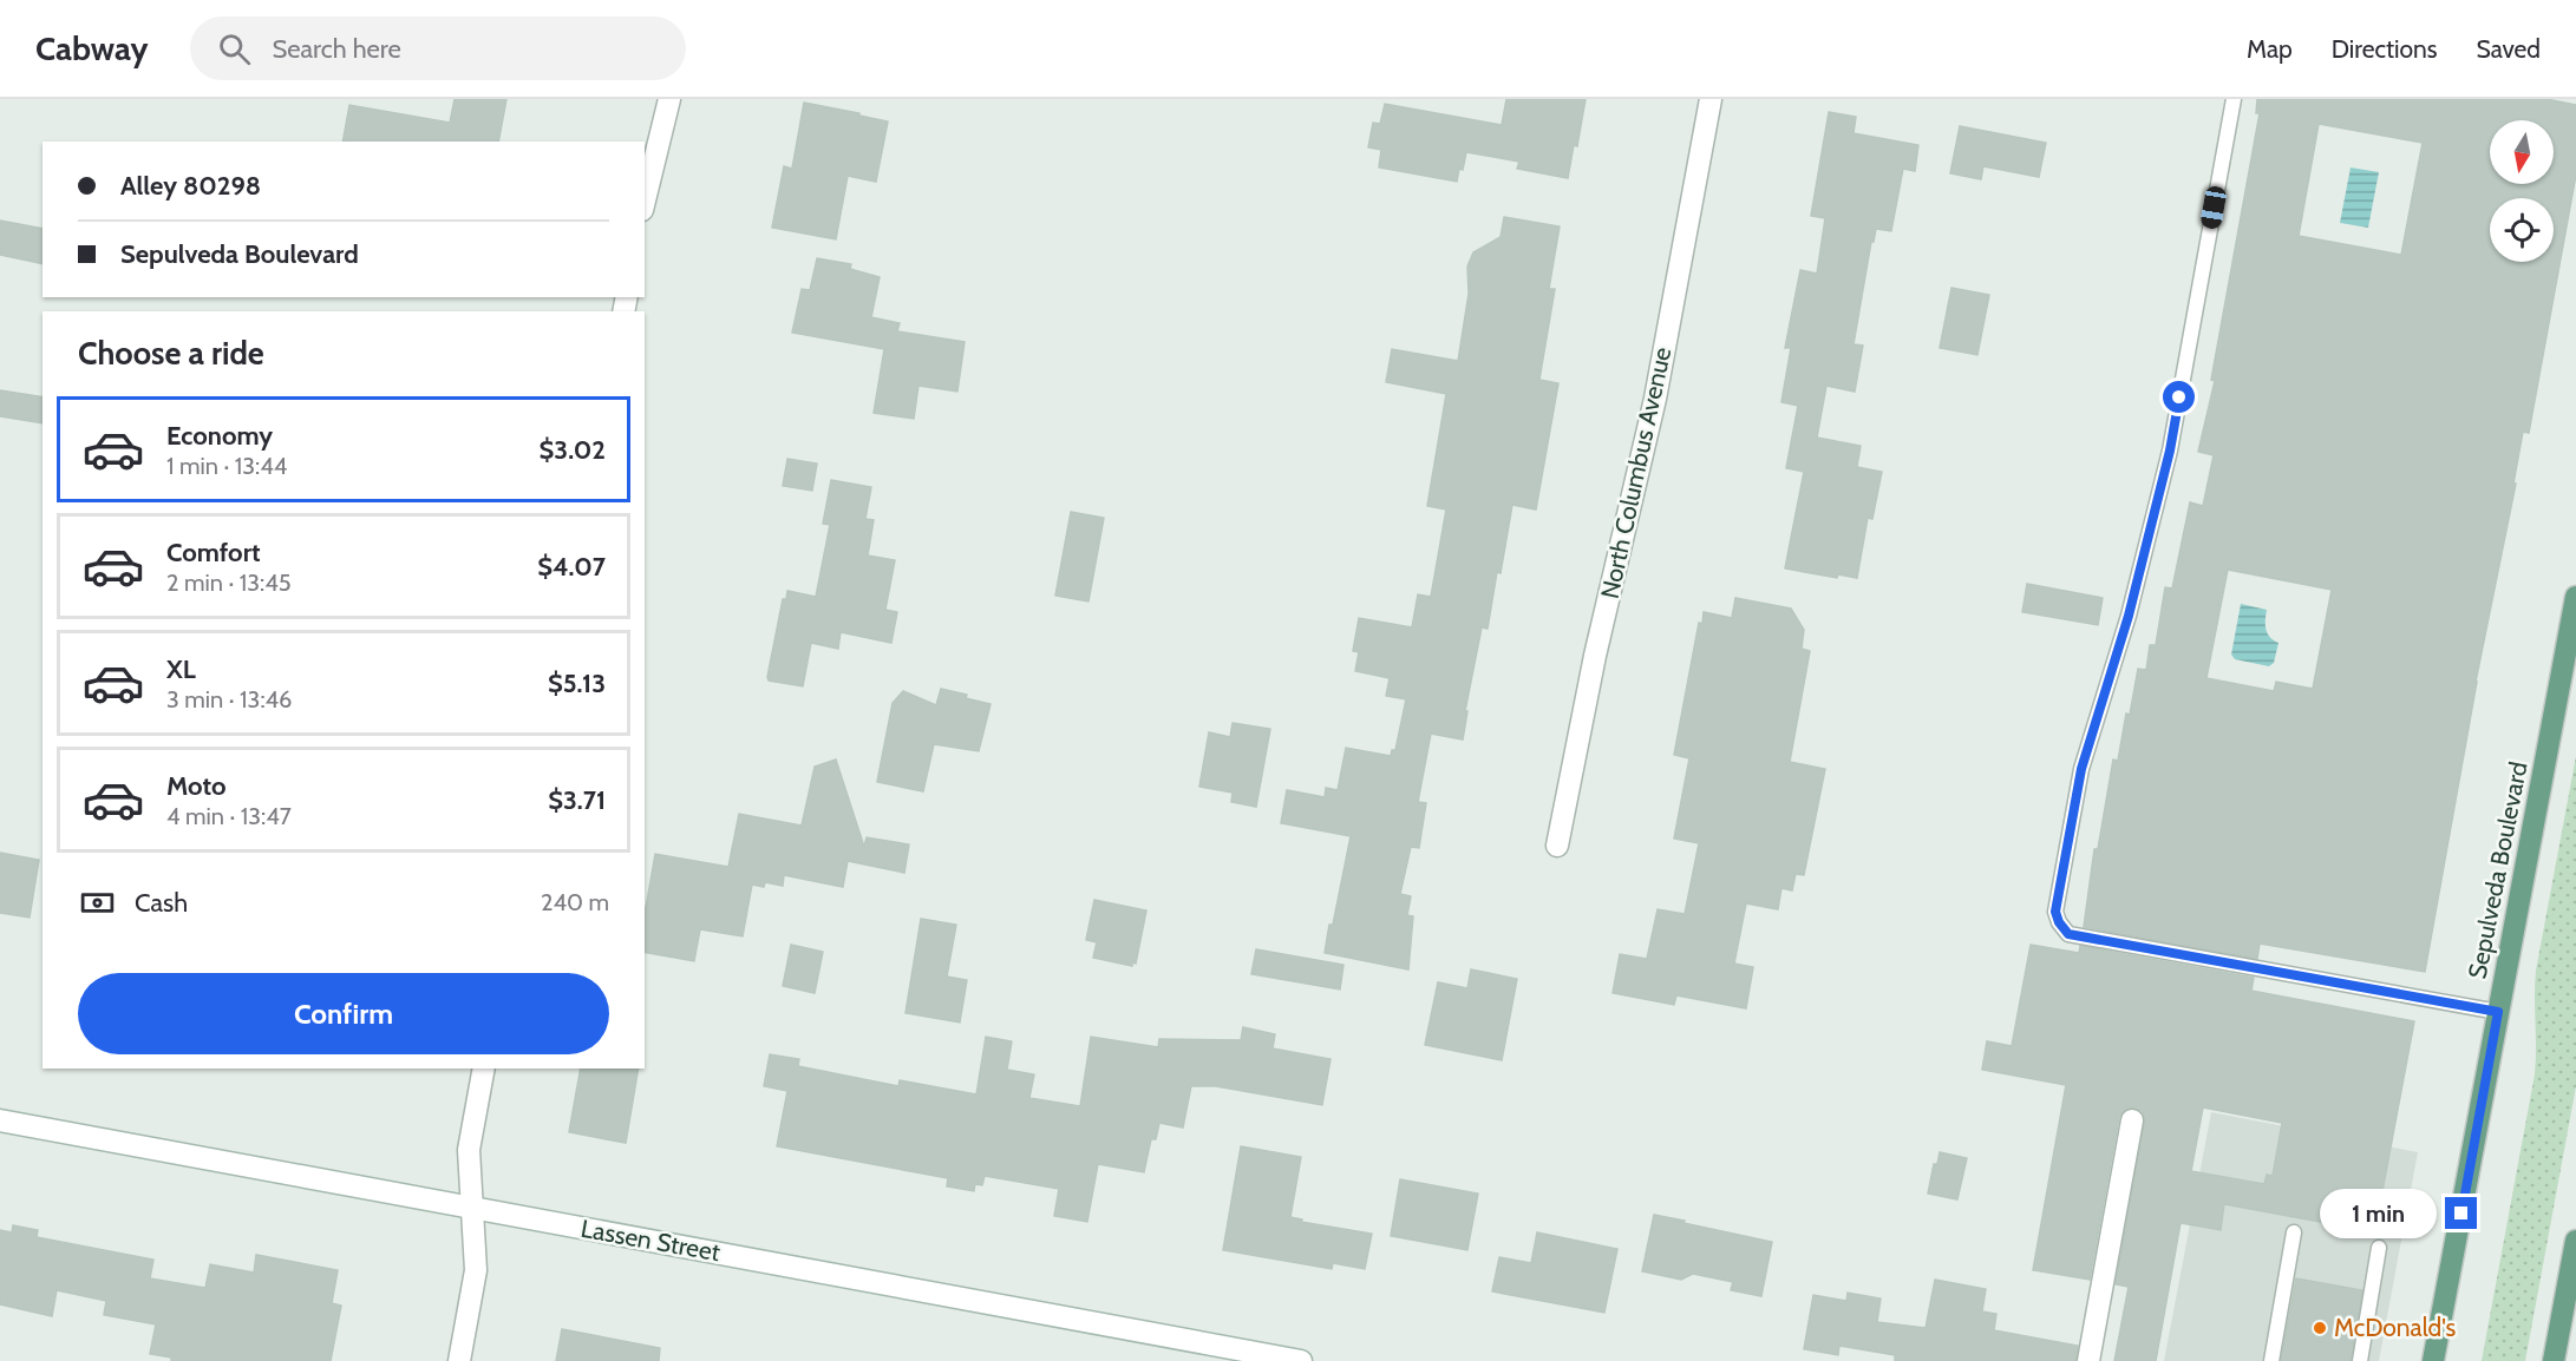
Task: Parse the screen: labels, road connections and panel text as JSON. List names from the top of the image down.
{
  "streets": {
    "main road": ["Sepulveda Boulevard"],
    "street": ["North Columbus Avenue", "Lassen Street"]
  },
  "places": ["McDonald's"],
  "north": "bottom",
  "page": {
    "header": "Cabway",
    "search": "Search here",
    "nav": ["Map", "Directions", "Saved"],
    "banner": ["Alley 80298", "Sepulveda Boulevard"],
    "heading": "Choose a ride",
    "list": [
      {
        "name": "Economy",
        "note": "1 min · 13:44",
        "value": "$3.02"
      },
      {
        "name": "Comfort",
        "note": "2 min · 13:45",
        "value": "$4.07"
      },
      {
        "name": "XL",
        "note": "3 min · 13:46",
        "value": "$5.13"
      },
      {
        "name": "Moto",
        "note": "4 min · 13:47",
        "value": "$3.71"
      }
    ],
    "pay": ["Cash", "240 m"],
    "buttons": "Confirm",
    "bubble": "1 min"
  }
}
